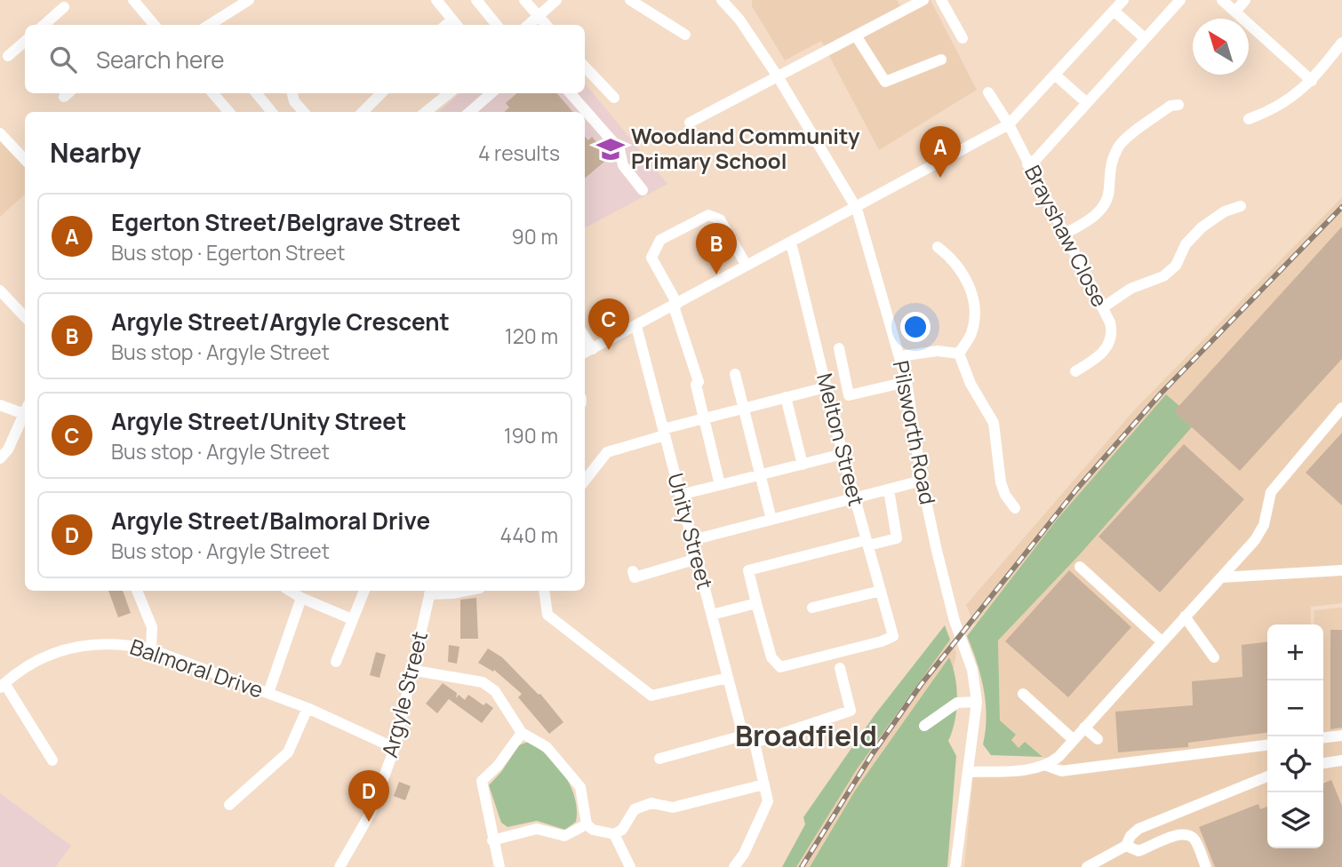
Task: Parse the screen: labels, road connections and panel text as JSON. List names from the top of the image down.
{
  "streets": {
    "street": [
      "Brayshaw Close",
      "Pilsworth Road",
      "Melton Street",
      "Unity Street",
      "Balmoral Drive",
      "Argyle Street"
    ]
  },
  "crossings": [
    ["Balmoral Drive", "Argyle Street"]
  ],
  "districts": ["Broadfield"],
  "places": {
    "school or university": ["Woodland Community Primary School"]
  },
  "north": "top left",
  "page": {
    "search": "Search here",
    "heading": ["Nearby", "4 results"],
    "pins": [
      "A",
      "B",
      "C",
      "D"
    ],
    "list": [
      {
        "mark": "A",
        "name": "Egerton Street/Belgrave Street",
        "note": "Bus stop · Egerton Street",
        "value": "90 m"
      },
      {
        "mark": "B",
        "name": "Argyle Street/Argyle Crescent",
        "note": "Bus stop · Argyle Street",
        "value": "120 m"
      },
      {
        "mark": "C",
        "name": "Argyle Street/Unity Street",
        "note": "Bus stop · Argyle Street",
        "value": "190 m"
      },
      {
        "mark": "D",
        "name": "Argyle Street/Balmoral Drive",
        "note": "Bus stop · Argyle Street",
        "value": "440 m"
      }
    ],
    "map_buttons": ["+", "−"]
  }
}
